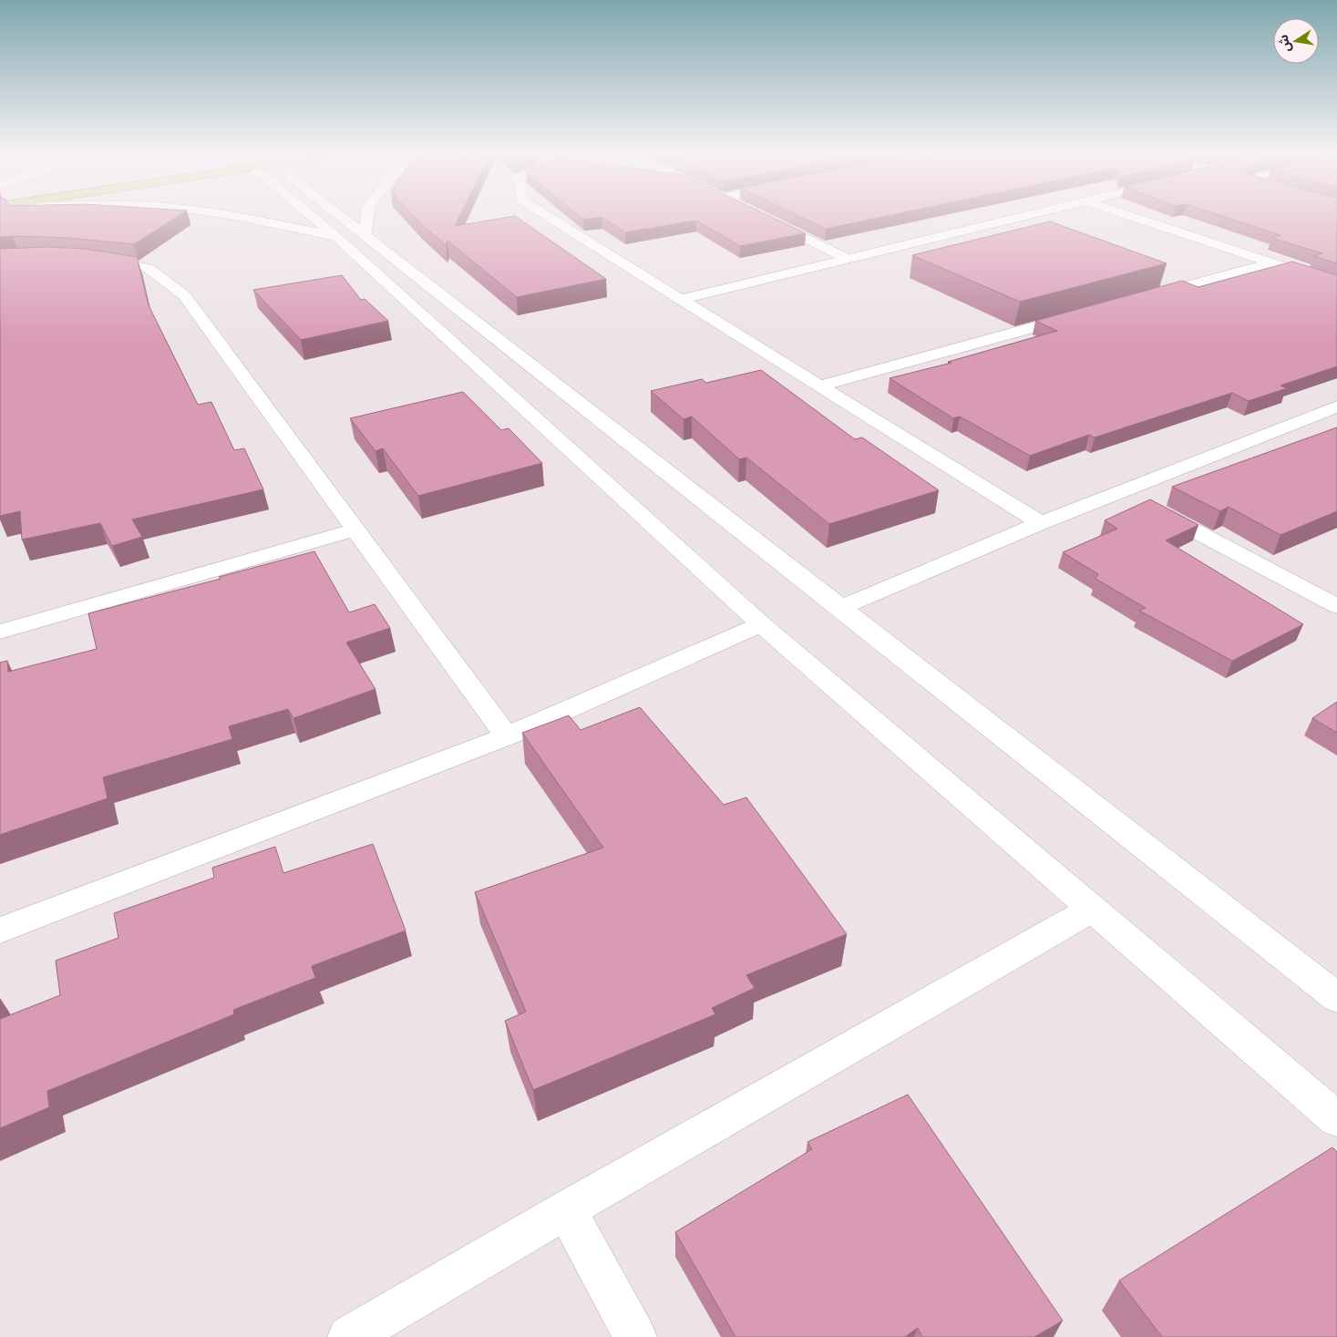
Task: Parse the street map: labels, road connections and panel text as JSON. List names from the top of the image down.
{
  "north": "left"
}
